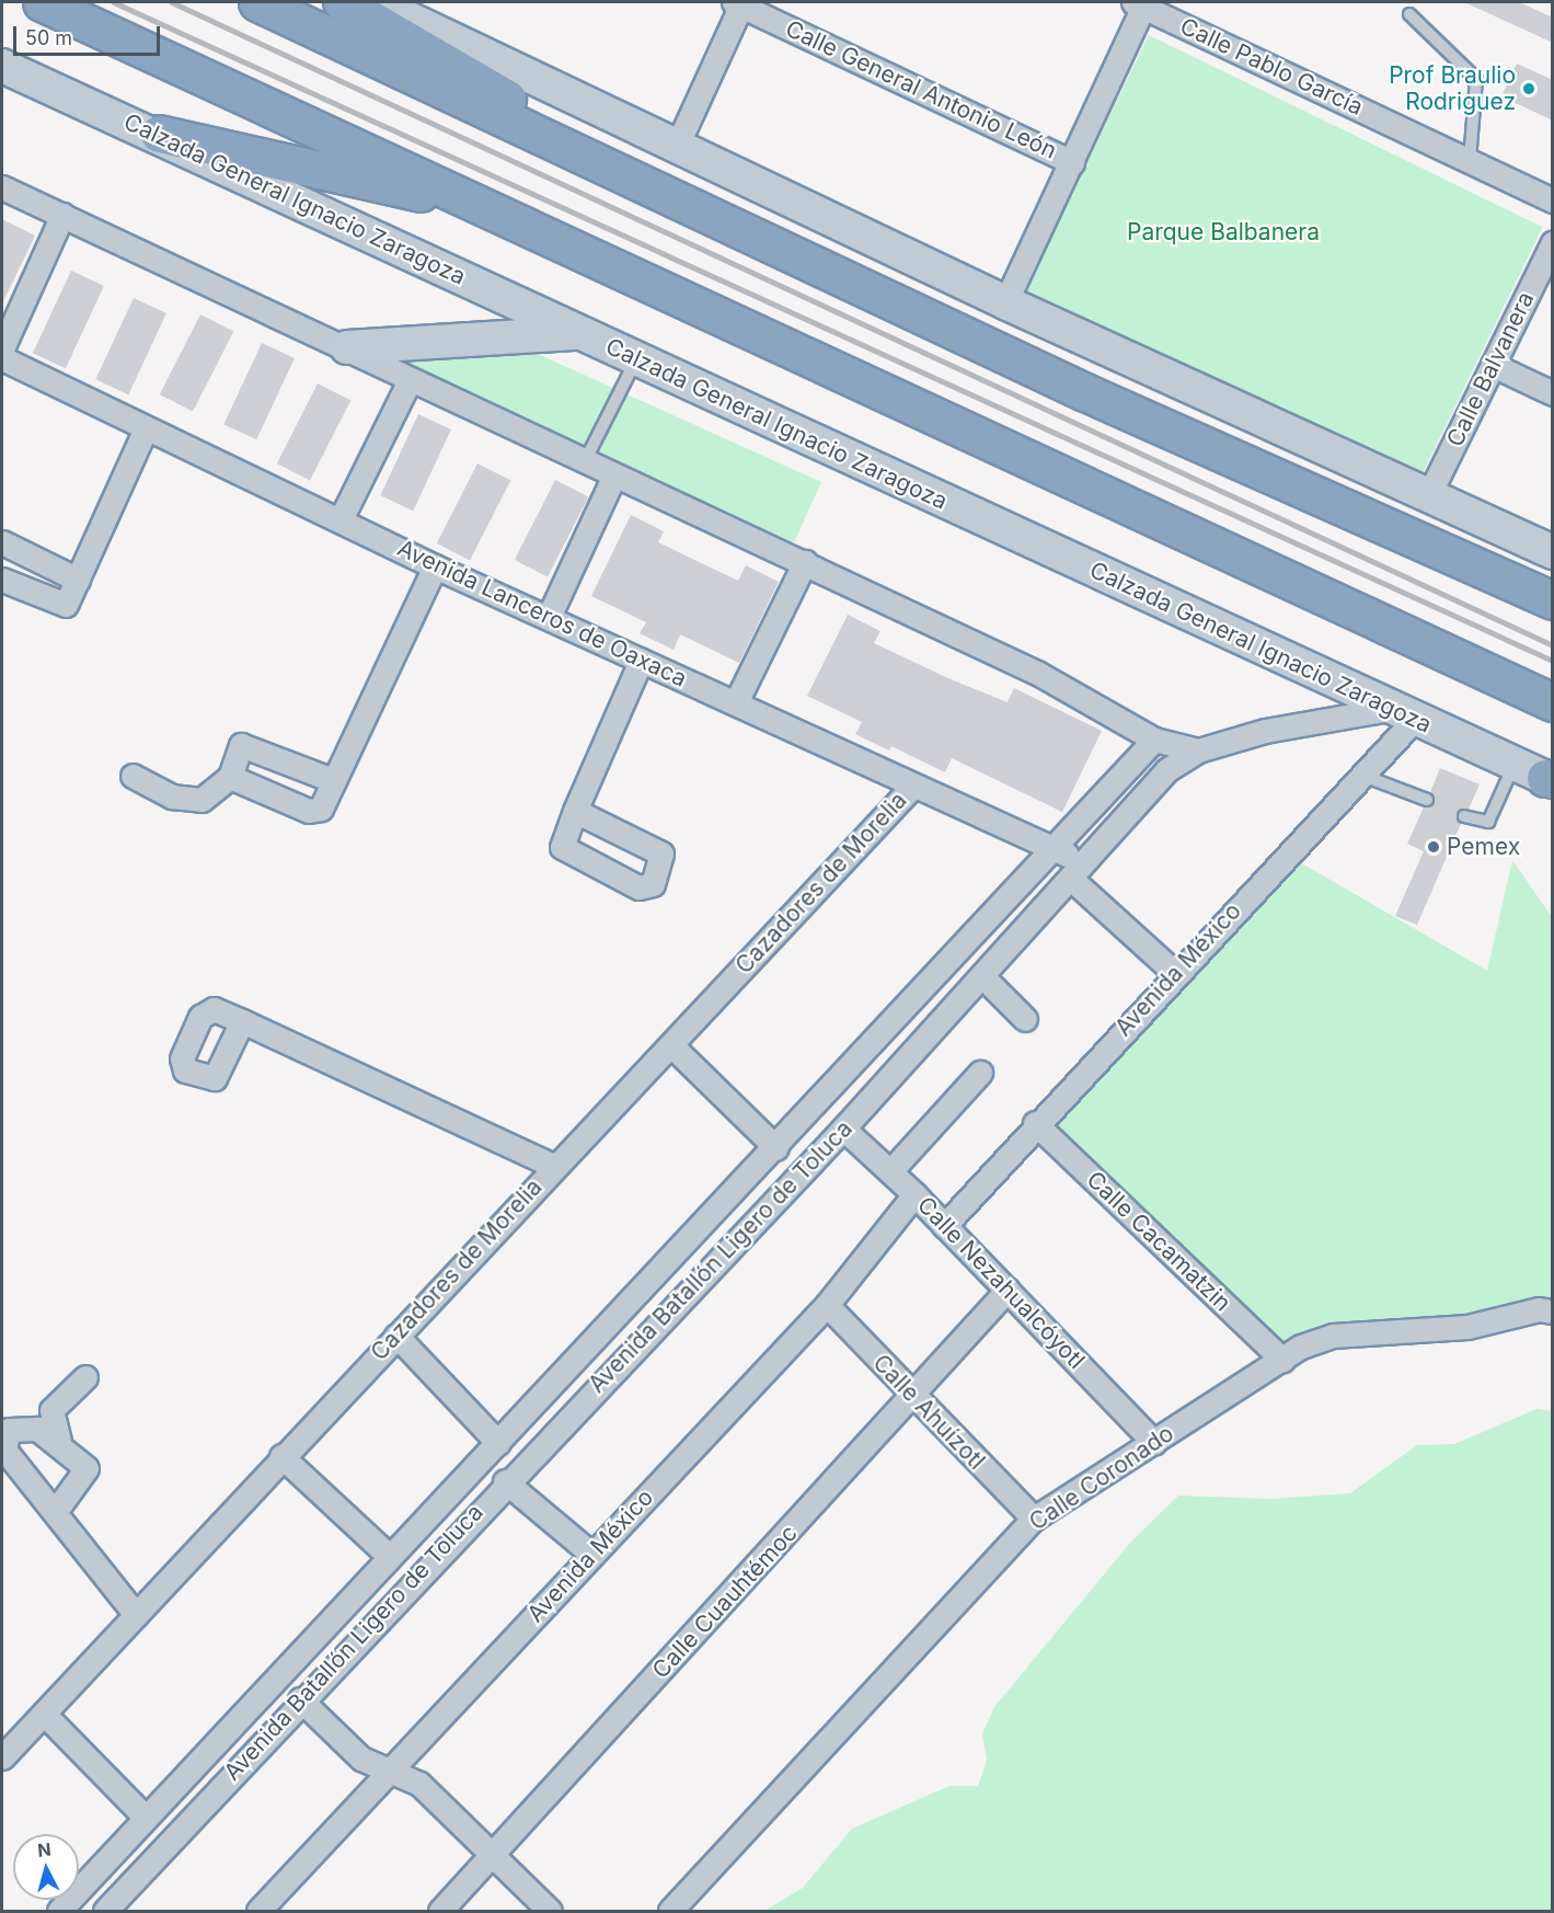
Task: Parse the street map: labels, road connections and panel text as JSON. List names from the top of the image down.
{
  "streets": {
    "main road": ["Calzada General Ignacio Zaragoza"],
    "street": [
      "Calle Pablo García",
      "Calle General Antonio León",
      "Calle Balvanera",
      "Avenida Lanceros de Oaxaca",
      "Cazadores de Morelia",
      "Avenida México",
      "Calle Cacamatzin",
      "Avenida Batallón Ligero de Toluca",
      "Calle Nezahualcóyotl",
      "Calle Ahuízotl",
      "Calle Coronado",
      "Calle Cuauhtémoc"
    ]
  },
  "crossings": [
    ["Calzada General Ignacio Zaragoza", "Avenida México"],
    ["Calzada General Ignacio Zaragoza", "Avenida Batallón Ligero de Toluca"],
    ["Avenida Lanceros de Oaxaca", "Cazadores de Morelia"],
    ["Avenida Lanceros de Oaxaca", "Avenida Batallón Ligero de Toluca"],
    ["Avenida México", "Calle Cacamatzin"],
    ["Avenida México", "Avenida Batallón Ligero de Toluca"],
    ["Avenida México", "Calle Nezahualcóyotl"],
    ["Avenida México", "Calle Ahuízotl"],
    ["Calle Cacamatzin", "Calle Coronado"],
    ["Avenida Batallón Ligero de Toluca", "Calle Nezahualcóyotl"],
    ["Calle Nezahualcóyotl", "Calle Coronado"],
    ["Calle Nezahualcóyotl", "Calle Cuauhtémoc"],
    ["Calle Ahuízotl", "Calle Coronado"],
    ["Calle Ahuízotl", "Calle Cuauhtémoc"]
  ],
  "parks": ["Parque Balbanera"],
  "places": ["Prof Braulio Rodriguez", "Pemex"],
  "scale_bar": "50 m",
  "north": "top"
}
